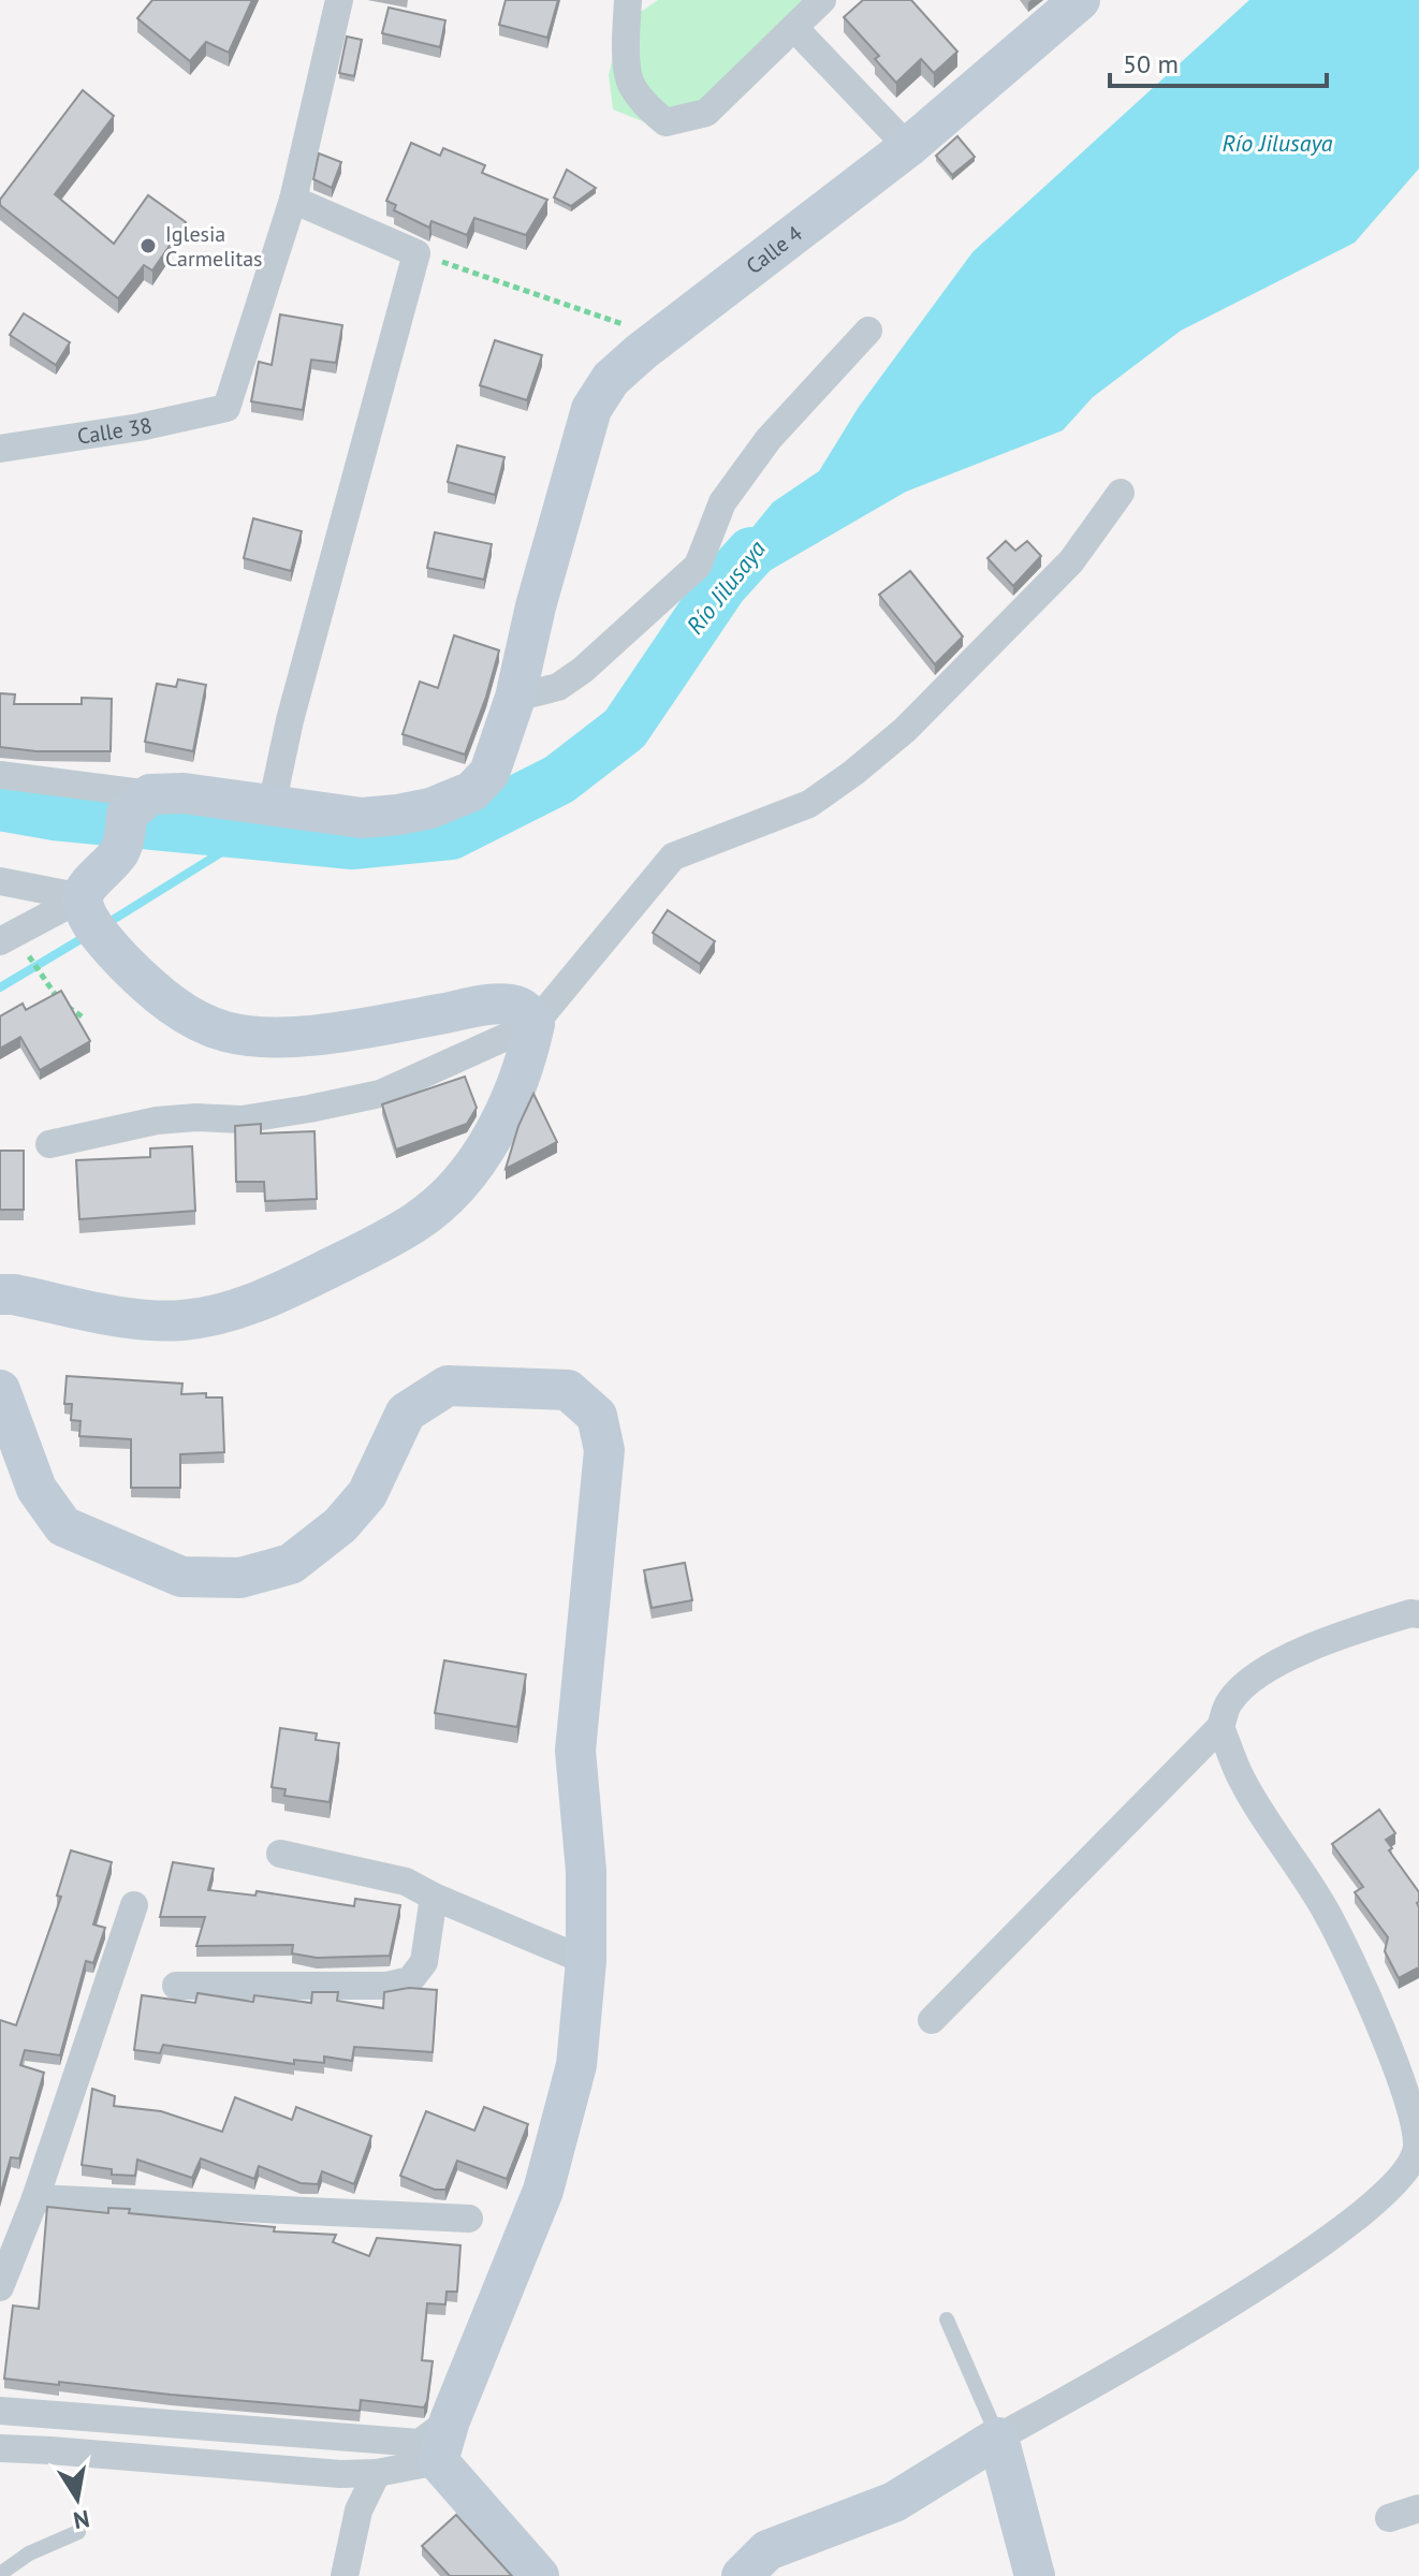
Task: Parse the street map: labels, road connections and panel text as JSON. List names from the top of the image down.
{
  "streets": {
    "street": ["Calle 4", "Calle 38"]
  },
  "water": ["Río Jilusaya"],
  "places": ["Iglesia Carmelitas"],
  "scale_bar": "50 m",
  "north": "bottom"
}
